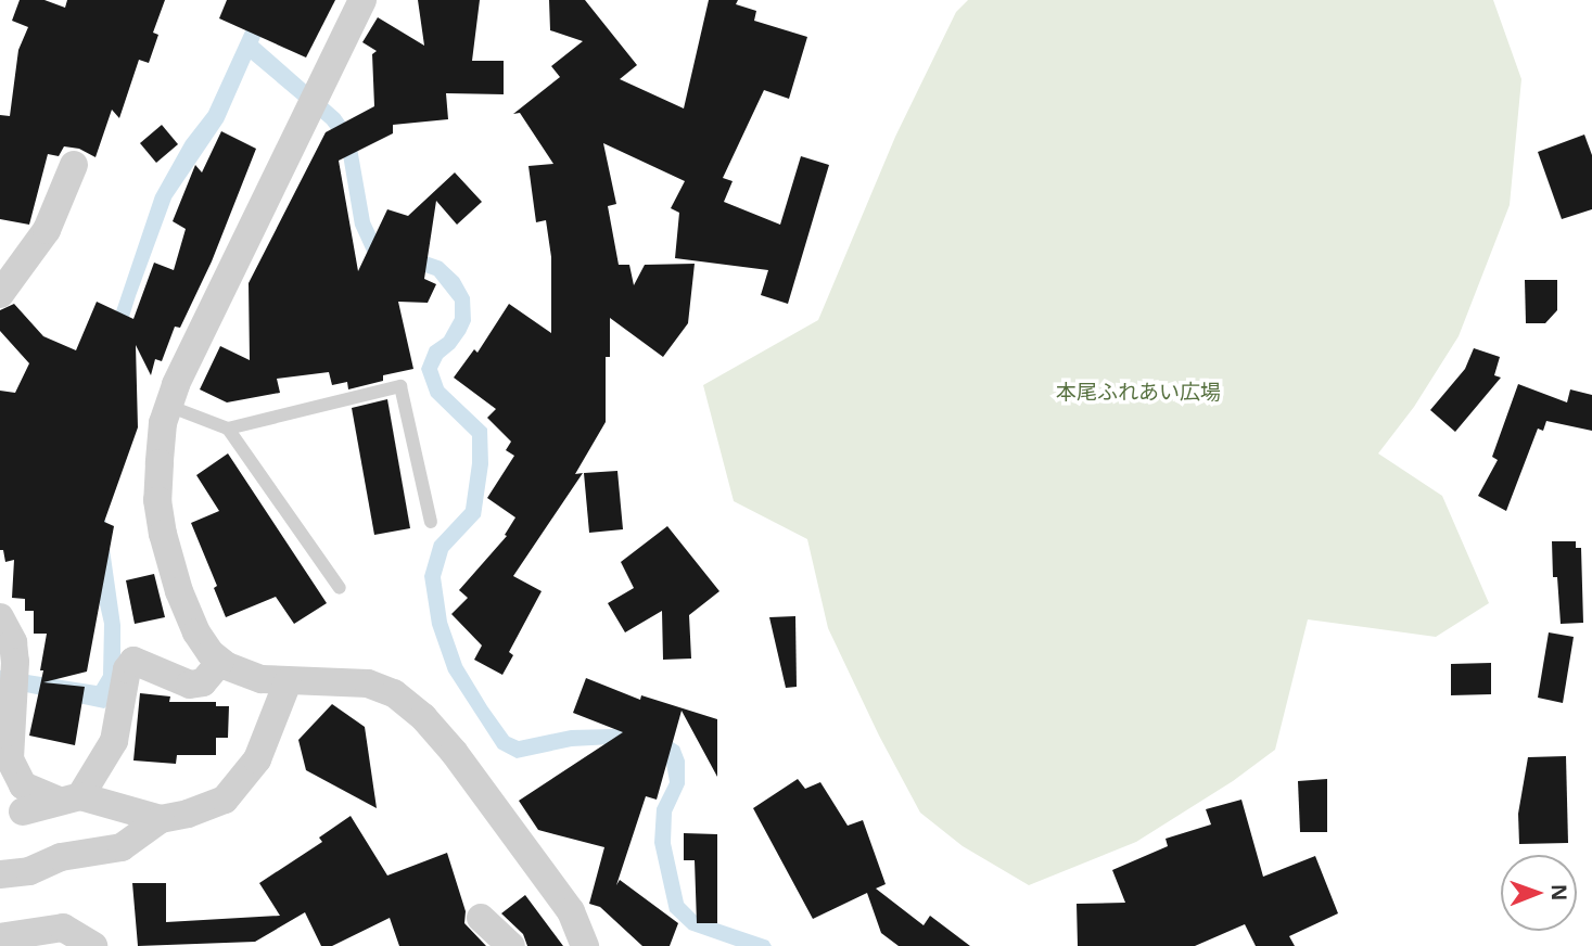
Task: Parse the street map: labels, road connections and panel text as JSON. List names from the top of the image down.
{
  "parks": ["本尾ふれあい広場"],
  "north": "right"
}
